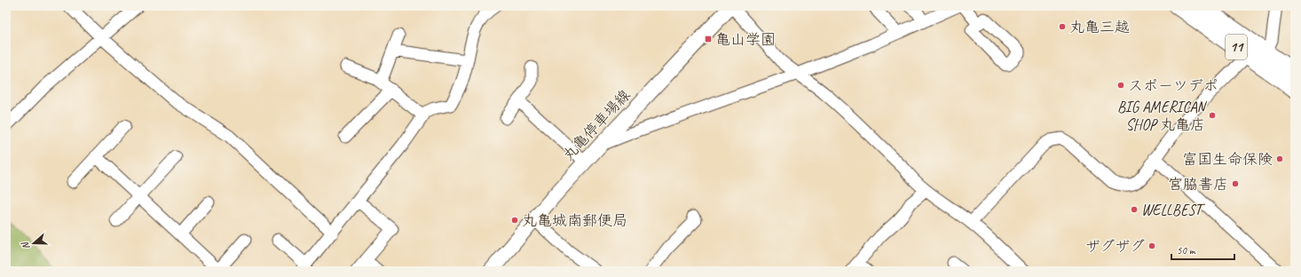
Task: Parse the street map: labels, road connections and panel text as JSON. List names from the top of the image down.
{
  "streets": {
    "highway": ["11"],
    "main road": ["丸亀停車場線"]
  },
  "places": {
    "other": [
      "丸亀三越",
      "スポーツデポ",
      "BIG AMERICAN SHOP 丸亀店",
      "富国生命保険",
      "宮脇書店",
      "WELLBEST",
      "丸亀城南郵便局",
      "ザグザグ"
    ],
    "transit": ["亀山学園"]
  },
  "scale_bar": "50 m",
  "north": "left"
}
